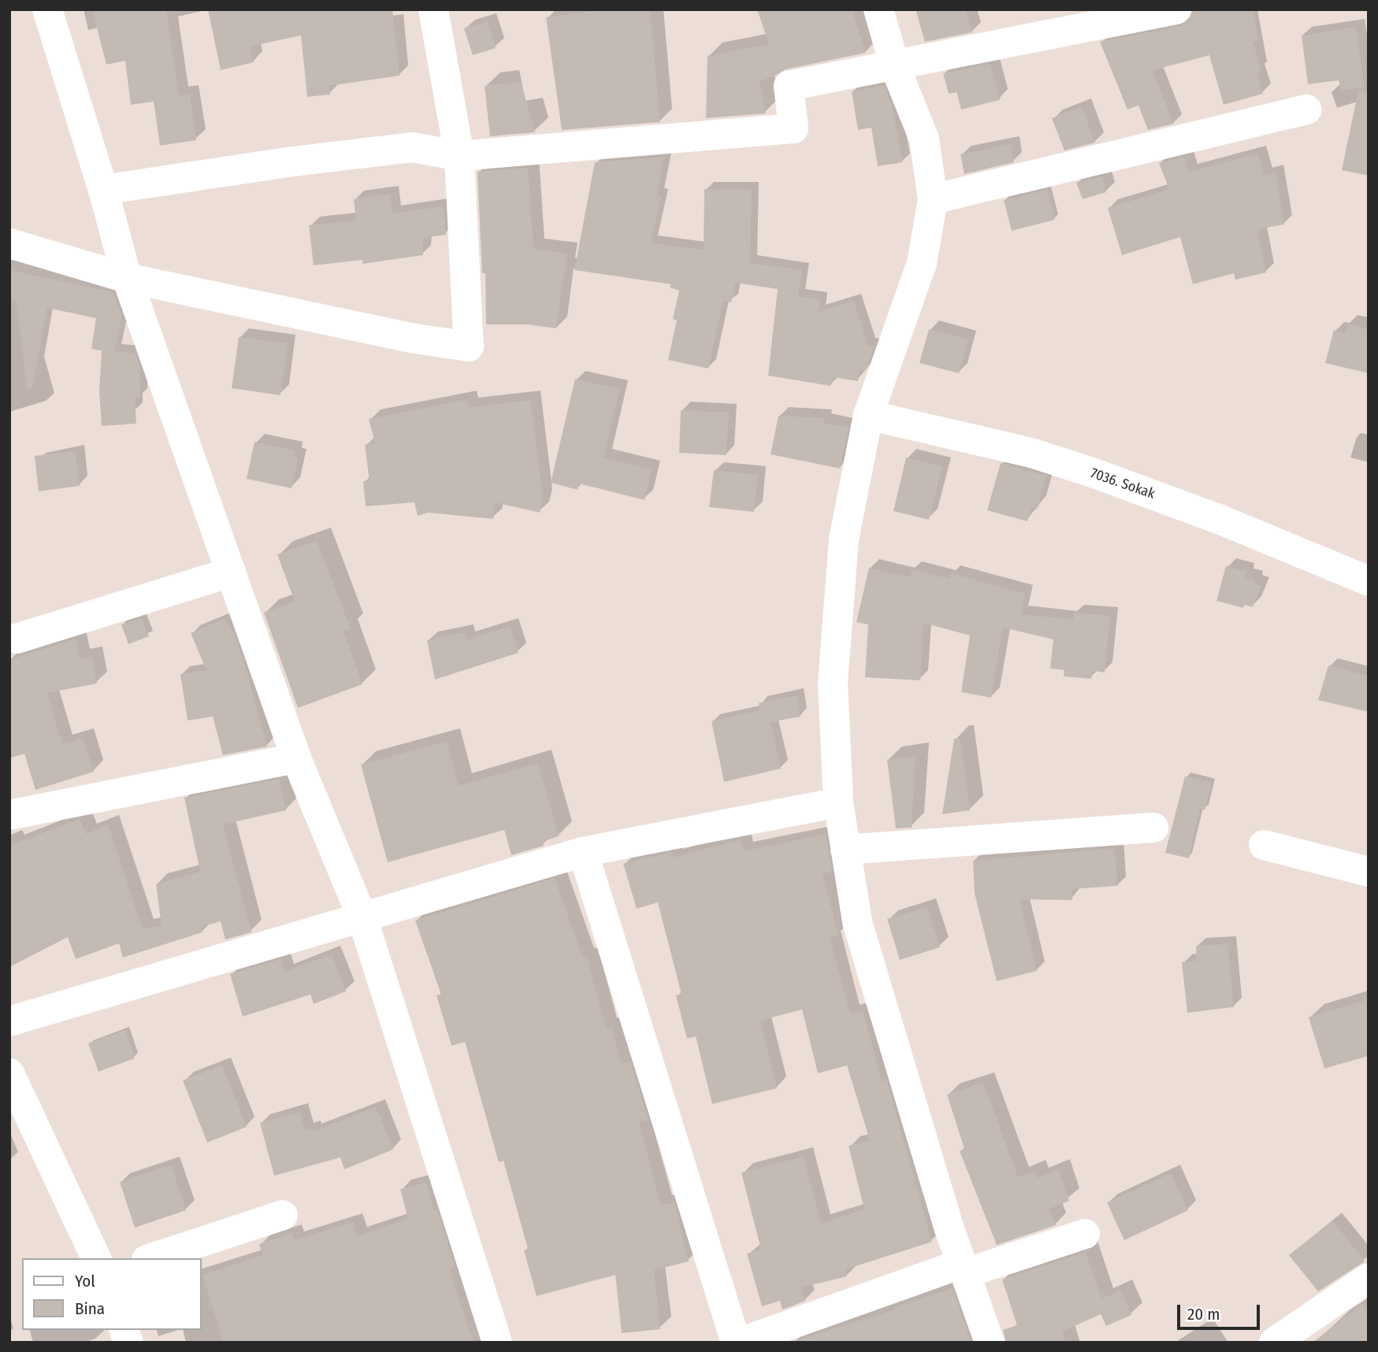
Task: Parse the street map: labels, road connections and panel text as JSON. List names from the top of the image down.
{
  "streets": {
    "street": ["7036. Sokak"]
  },
  "legend": ["Yol", "Bina"],
  "scale_bar": "20 m"
}
